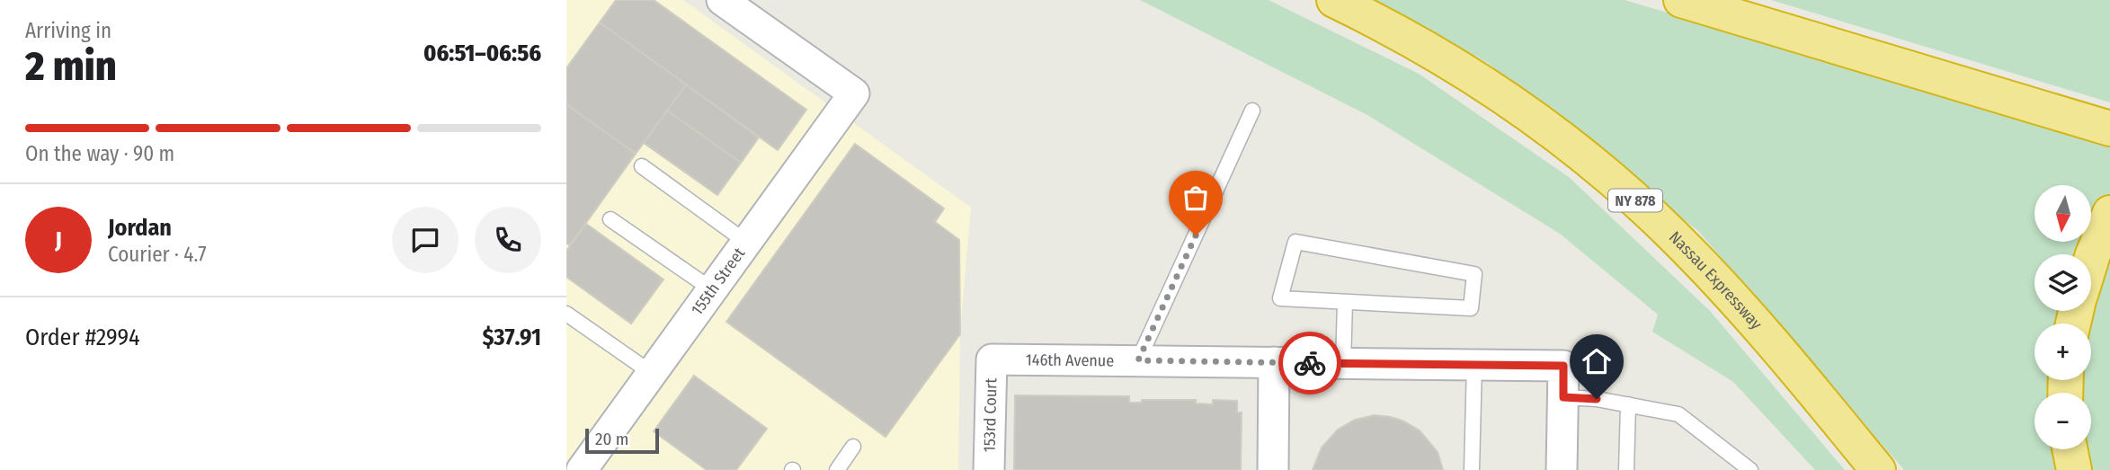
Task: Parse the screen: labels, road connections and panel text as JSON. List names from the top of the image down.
{
  "streets": {
    "highway": ["NY 878", "Nassau Expressway"],
    "street": ["155th Street", "146th Avenue", "153rd Court"]
  },
  "crossings": [
    ["146th Avenue", "153rd Court"]
  ],
  "scale_bar": "20 m",
  "north": "bottom",
  "page": {
    "heading": ["2 min", "Arriving in", "06:51–06:56"],
    "panel": [
      "Jordan",
      "Courier · 4.7",
      "Order #2994",
      "$37.91"
    ],
    "bar": "On the way · 90 m",
    "map_buttons": ["+", "−"],
    "round": "J",
    "scale": "20 m"
  }
}
